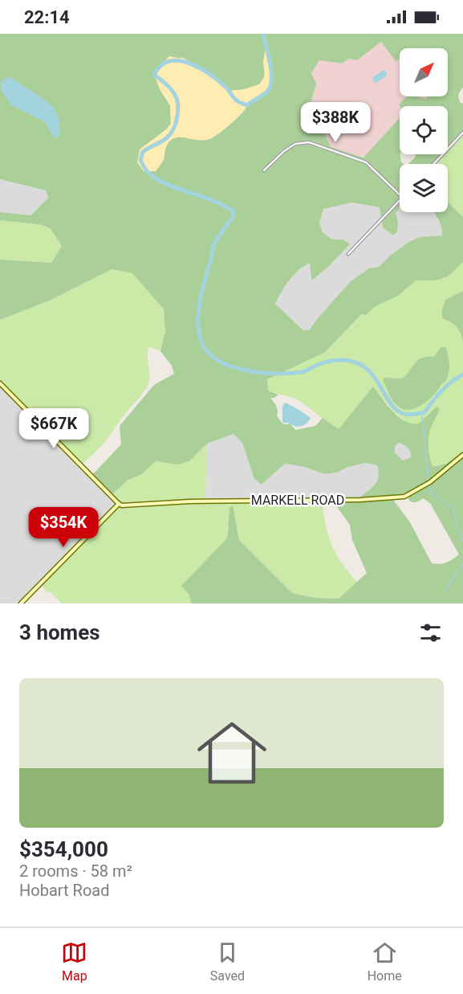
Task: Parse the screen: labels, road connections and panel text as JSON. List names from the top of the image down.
{
  "streets": {
    "street": ["MARKELL ROAD"]
  },
  "north": "top right",
  "page": {
    "status": "22:14",
    "price": ["$388K", "$667K", "$354K"],
    "heading": "3 homes",
    "list": [
      {
        "name": "$354,000",
        "note": "2 rooms · 58 m² · Hobart Road"
      }
    ],
    "tabs": ["Map", "Saved", "Home"]
  }
}
